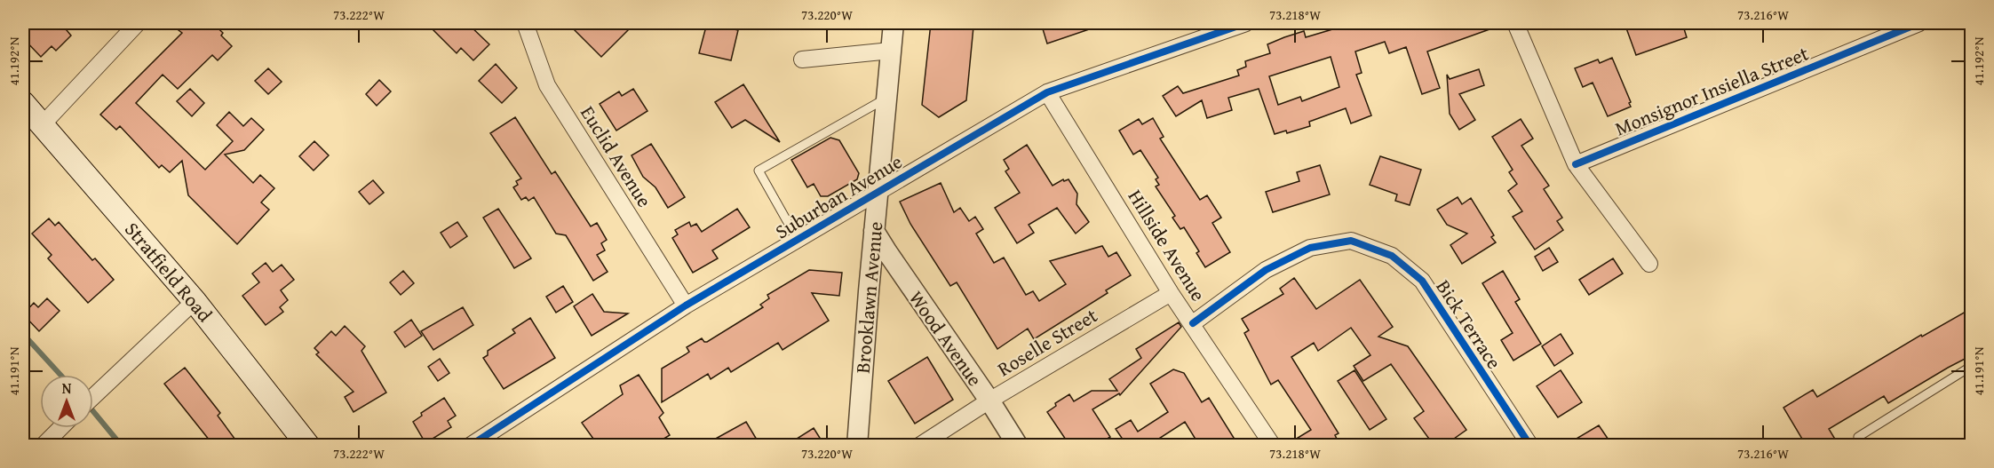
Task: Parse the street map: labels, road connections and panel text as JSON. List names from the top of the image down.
{
  "streets": {
    "main road": ["Stratfield Road"],
    "street": [
      "Monsignor Insiella Street",
      "Euclid Avenue",
      "Suburban Avenue",
      "Hillside Avenue",
      "Brooklawn Avenue",
      "Bick Terrace",
      "Wood Avenue",
      "Roselle Street"
    ]
  },
  "crossings": [
    ["Euclid Avenue", "Suburban Avenue"],
    ["Suburban Avenue", "Hillside Avenue"],
    ["Suburban Avenue", "Brooklawn Avenue"],
    ["Hillside Avenue", "Bick Terrace"],
    ["Hillside Avenue", "Roselle Street"],
    ["Brooklawn Avenue", "Wood Avenue"],
    ["Wood Avenue", "Roselle Street"]
  ],
  "north": "top",
  "coordinates": [
    "73.222°W",
    "73.220°W",
    "73.218°W",
    "73.216°W",
    "41.192°N",
    "41.191°N"
  ]
}
